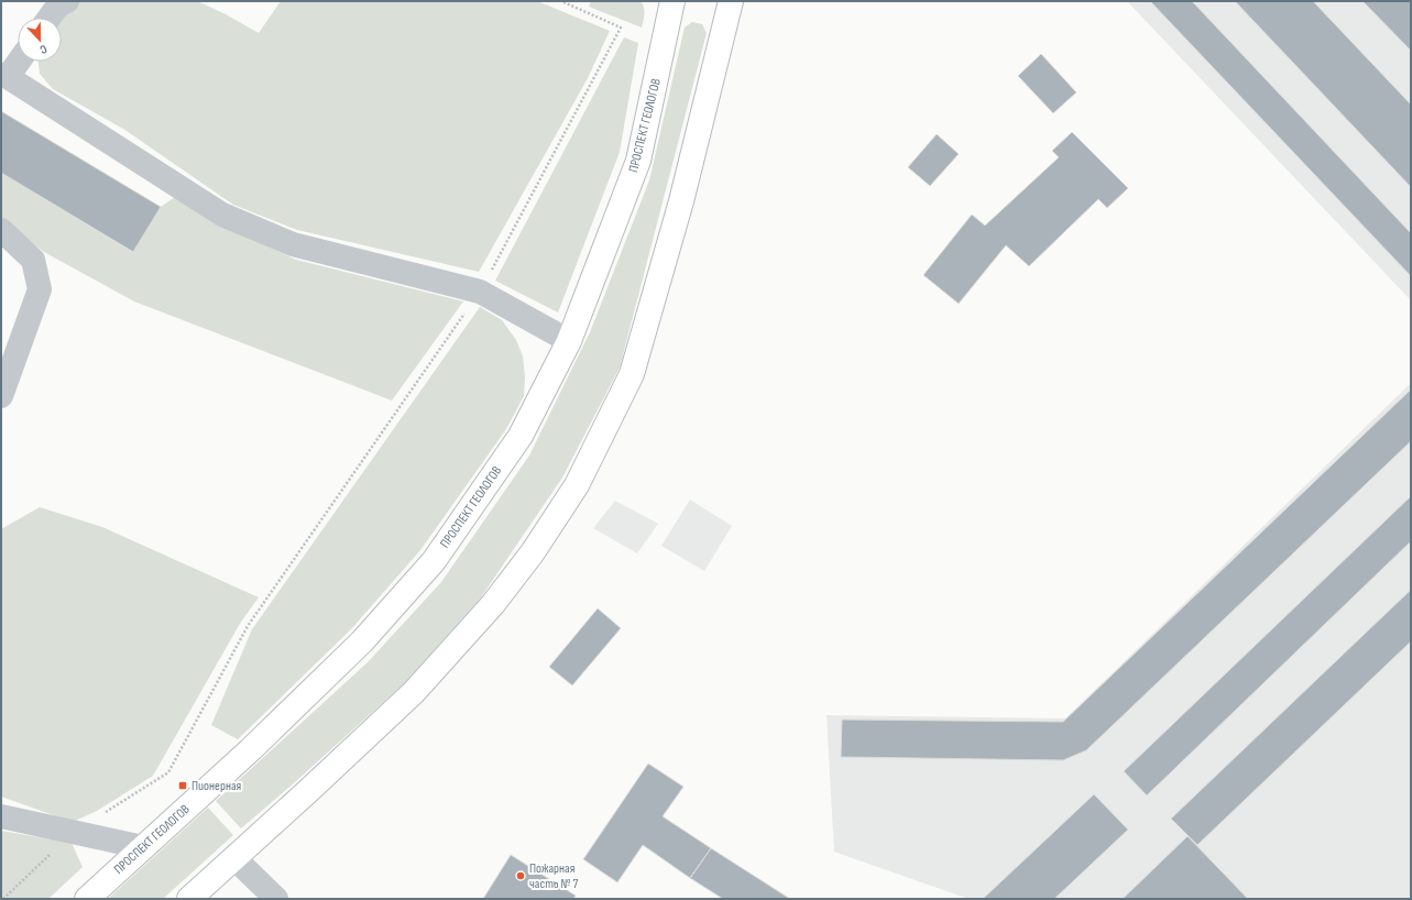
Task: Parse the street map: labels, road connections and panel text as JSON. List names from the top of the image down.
{
  "streets": {
    "main road": ["ПРОСПЕКТ ГЕОЛОГОВ"]
  },
  "places": {
    "transit": ["Пионерная"],
    "other": ["Пожарная часть № 7"]
  },
  "north": "bottom"
}
